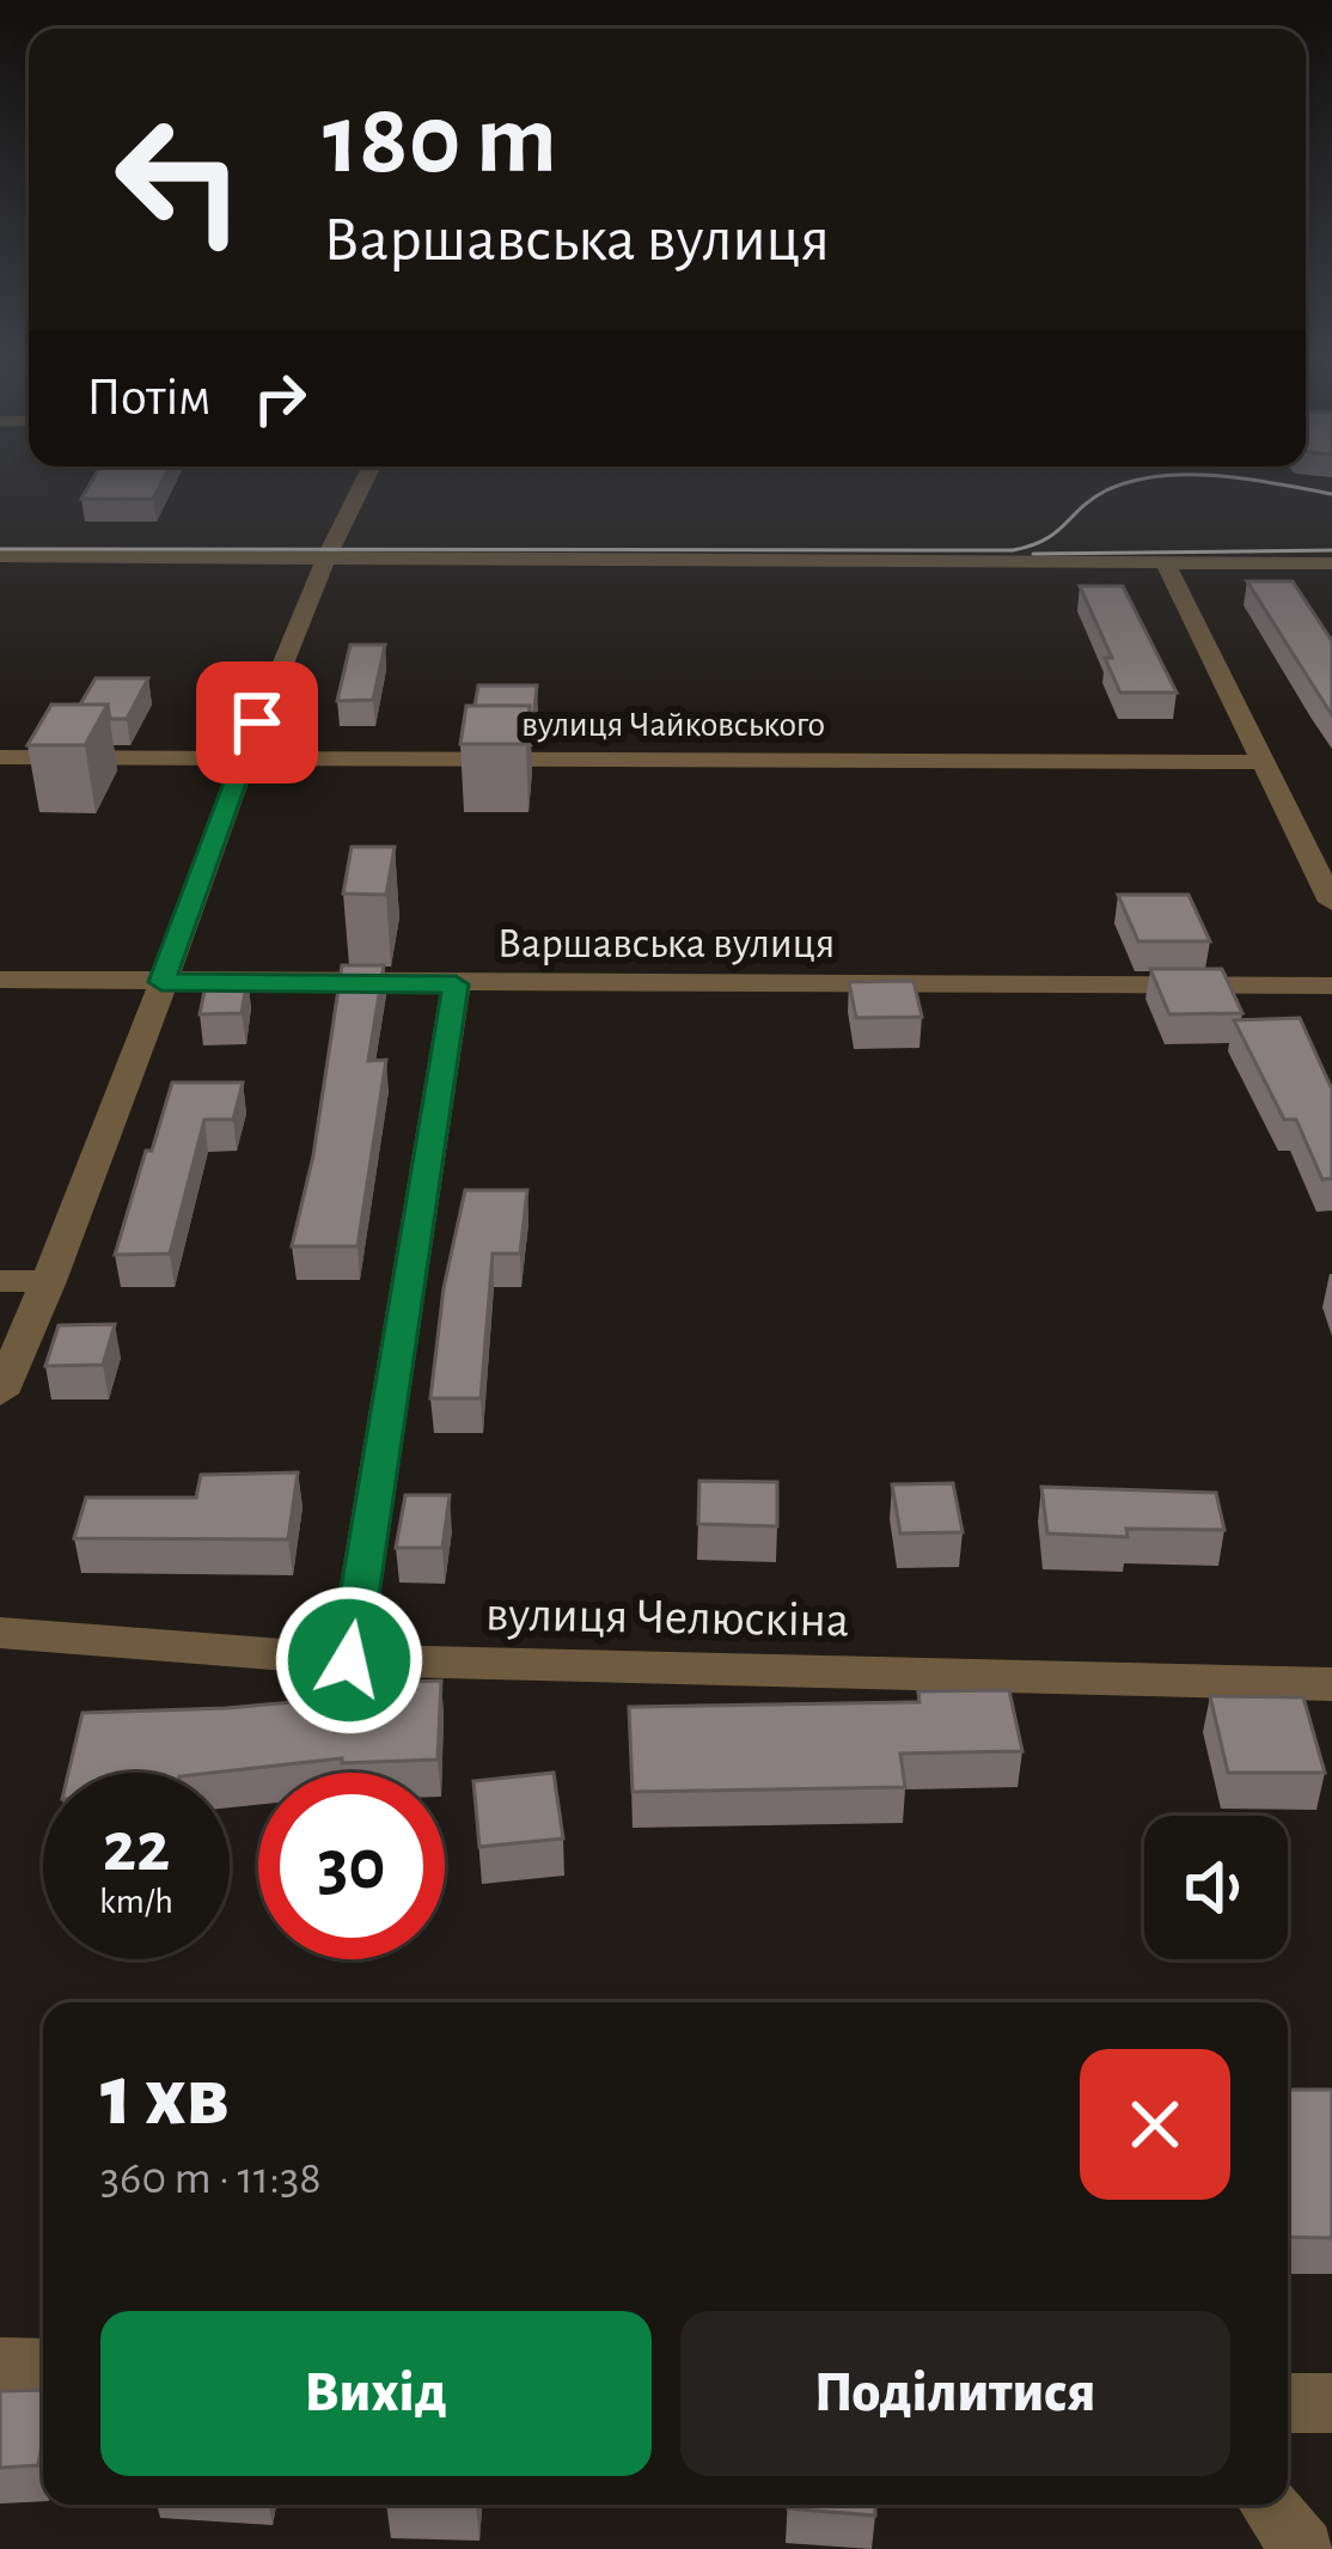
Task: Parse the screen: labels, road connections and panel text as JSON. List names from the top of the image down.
{
  "streets": {
    "street": ["вулиця Чайковського", "Варшавська вулиця", "вулиця Челюскіна"]
  },
  "page": {
    "turn": ["180 m", "Варшавська вулиця"],
    "then": "Потім",
    "speed": "22 km/h",
    "limit": "30",
    "heading": ["1 хв", "360 m · 11:38"],
    "buttons": ["Вихід", "Поділитися"]
  }
}
